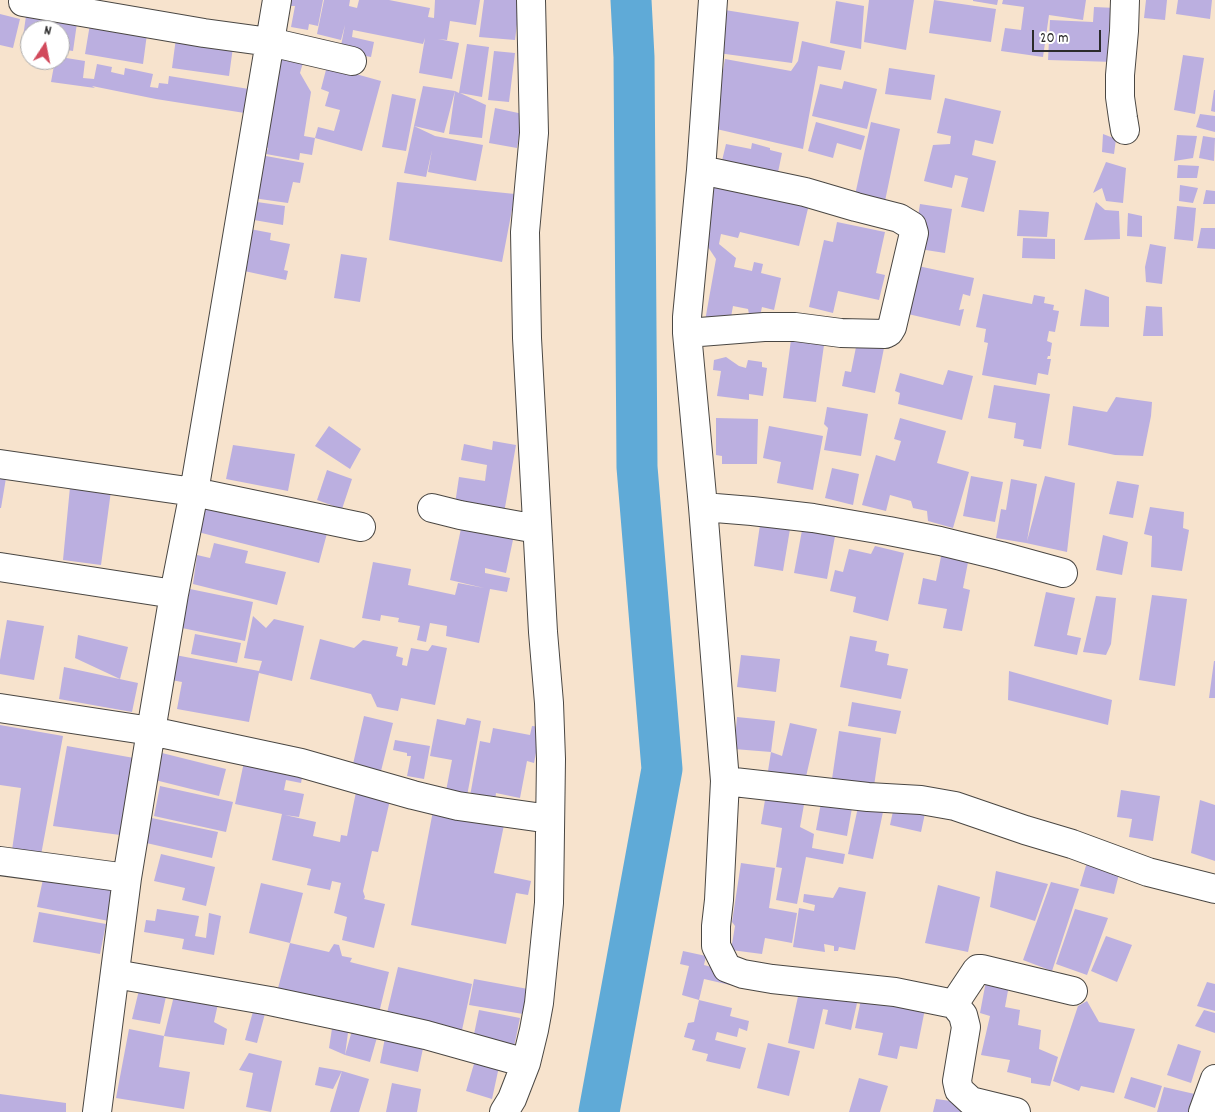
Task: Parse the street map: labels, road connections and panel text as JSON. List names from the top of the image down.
{
  "scale_bar": "20 m",
  "north": "top"
}
